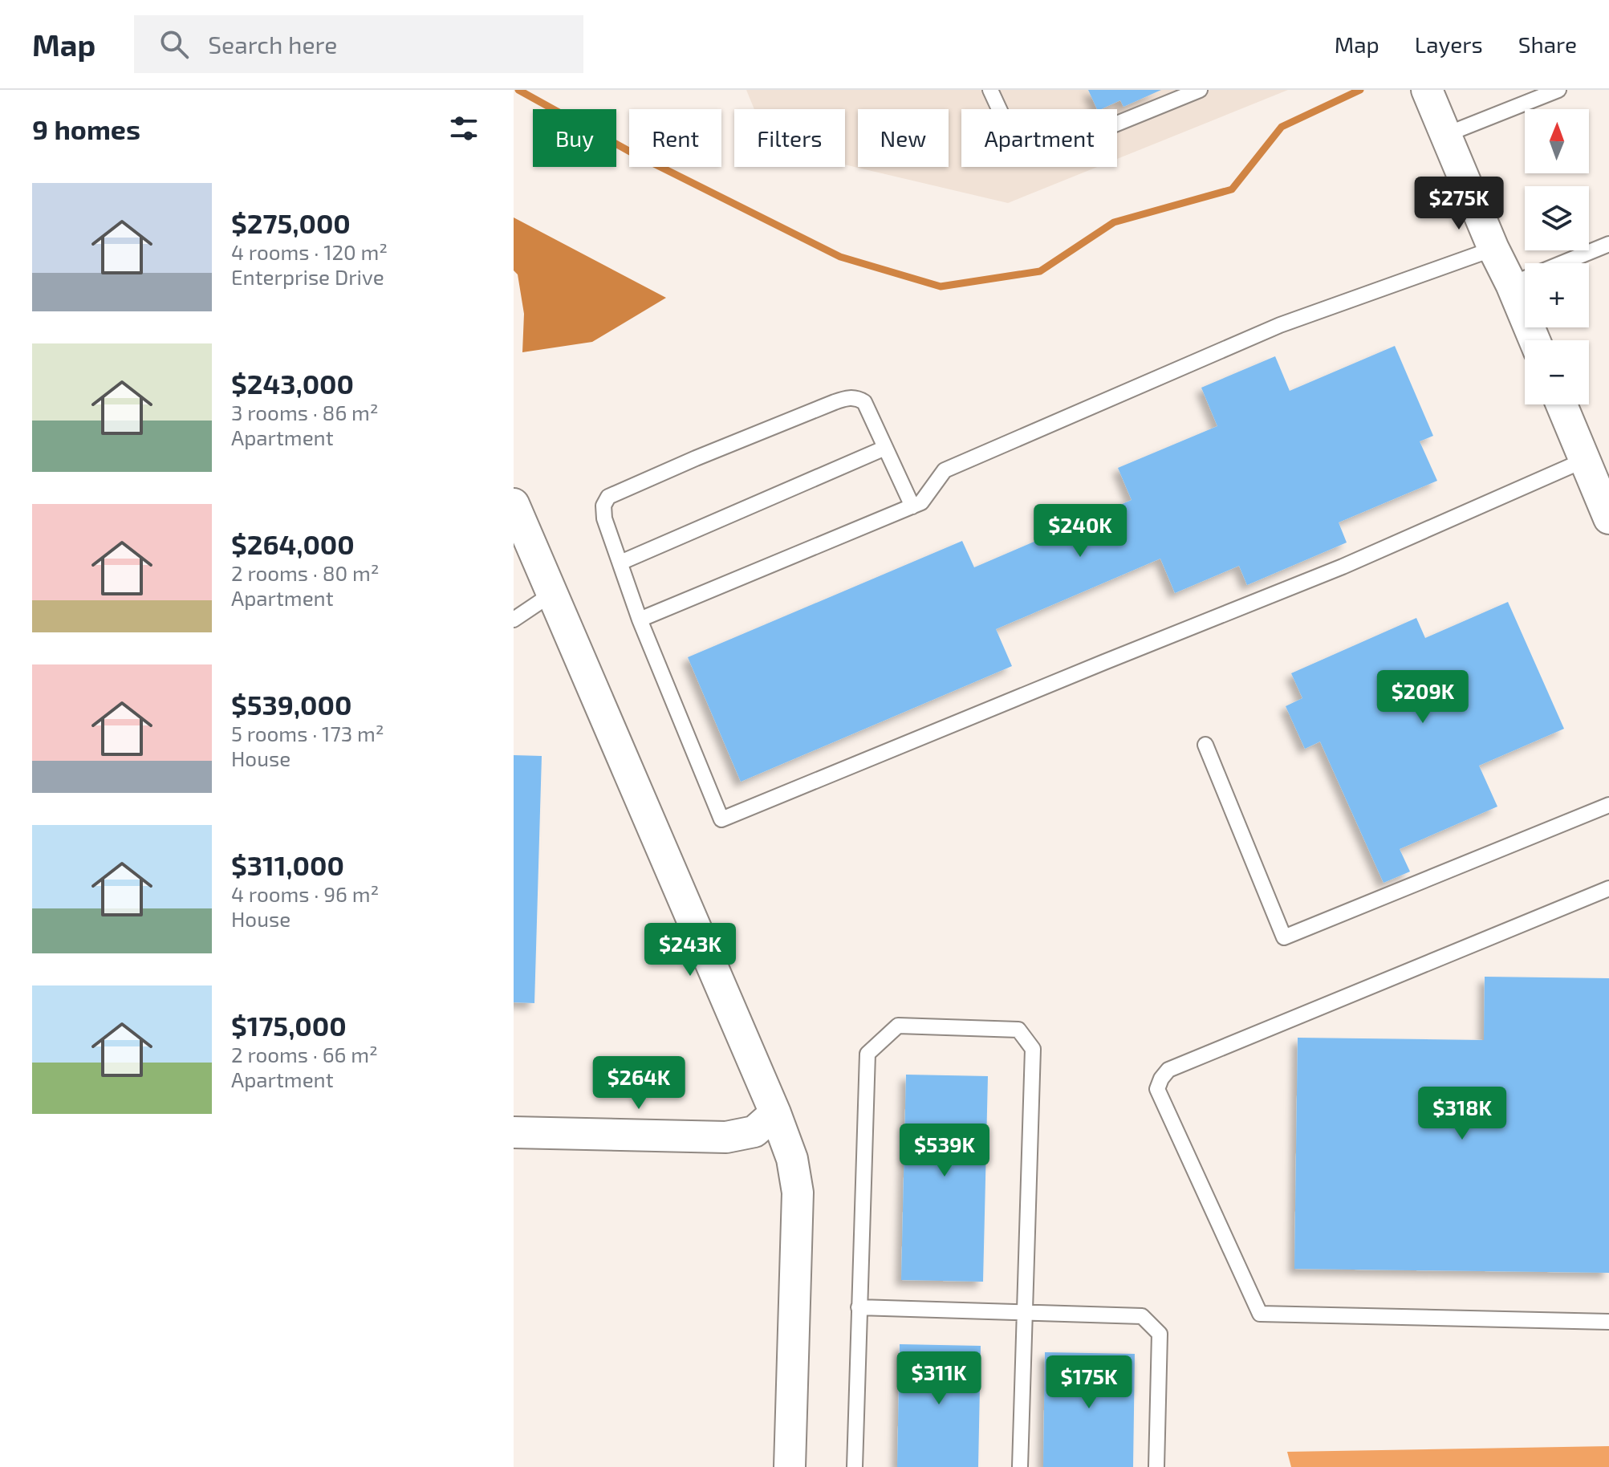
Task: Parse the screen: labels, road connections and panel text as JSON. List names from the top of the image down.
{
  "north": "top",
  "page": {
    "header": "Map",
    "search": "Search here",
    "nav": ["Map", "Layers", "Share"],
    "heading": "9 homes",
    "map_buttons": ["+", "−"],
    "chip": [
      "Buy",
      "Rent",
      "Filters",
      "New",
      "Apartment"
    ],
    "list": [
      {
        "name": "$275,000",
        "note": "4 rooms · 120 m² · Enterprise Drive"
      },
      {
        "name": "$243,000",
        "note": "3 rooms · 86 m² · Apartment"
      },
      {
        "name": "$264,000",
        "note": "2 rooms · 80 m² · Apartment"
      },
      {
        "name": "$539,000",
        "note": "5 rooms · 173 m² · House"
      },
      {
        "name": "$311,000",
        "note": "4 rooms · 96 m² · House"
      },
      {
        "name": "$175,000",
        "note": "2 rooms · 66 m² · Apartment"
      }
    ],
    "price": [
      "$275K",
      "$240K",
      "$209K",
      "$243K",
      "$264K",
      "$318K",
      "$539K",
      "$311K",
      "$175K"
    ]
  }
}
